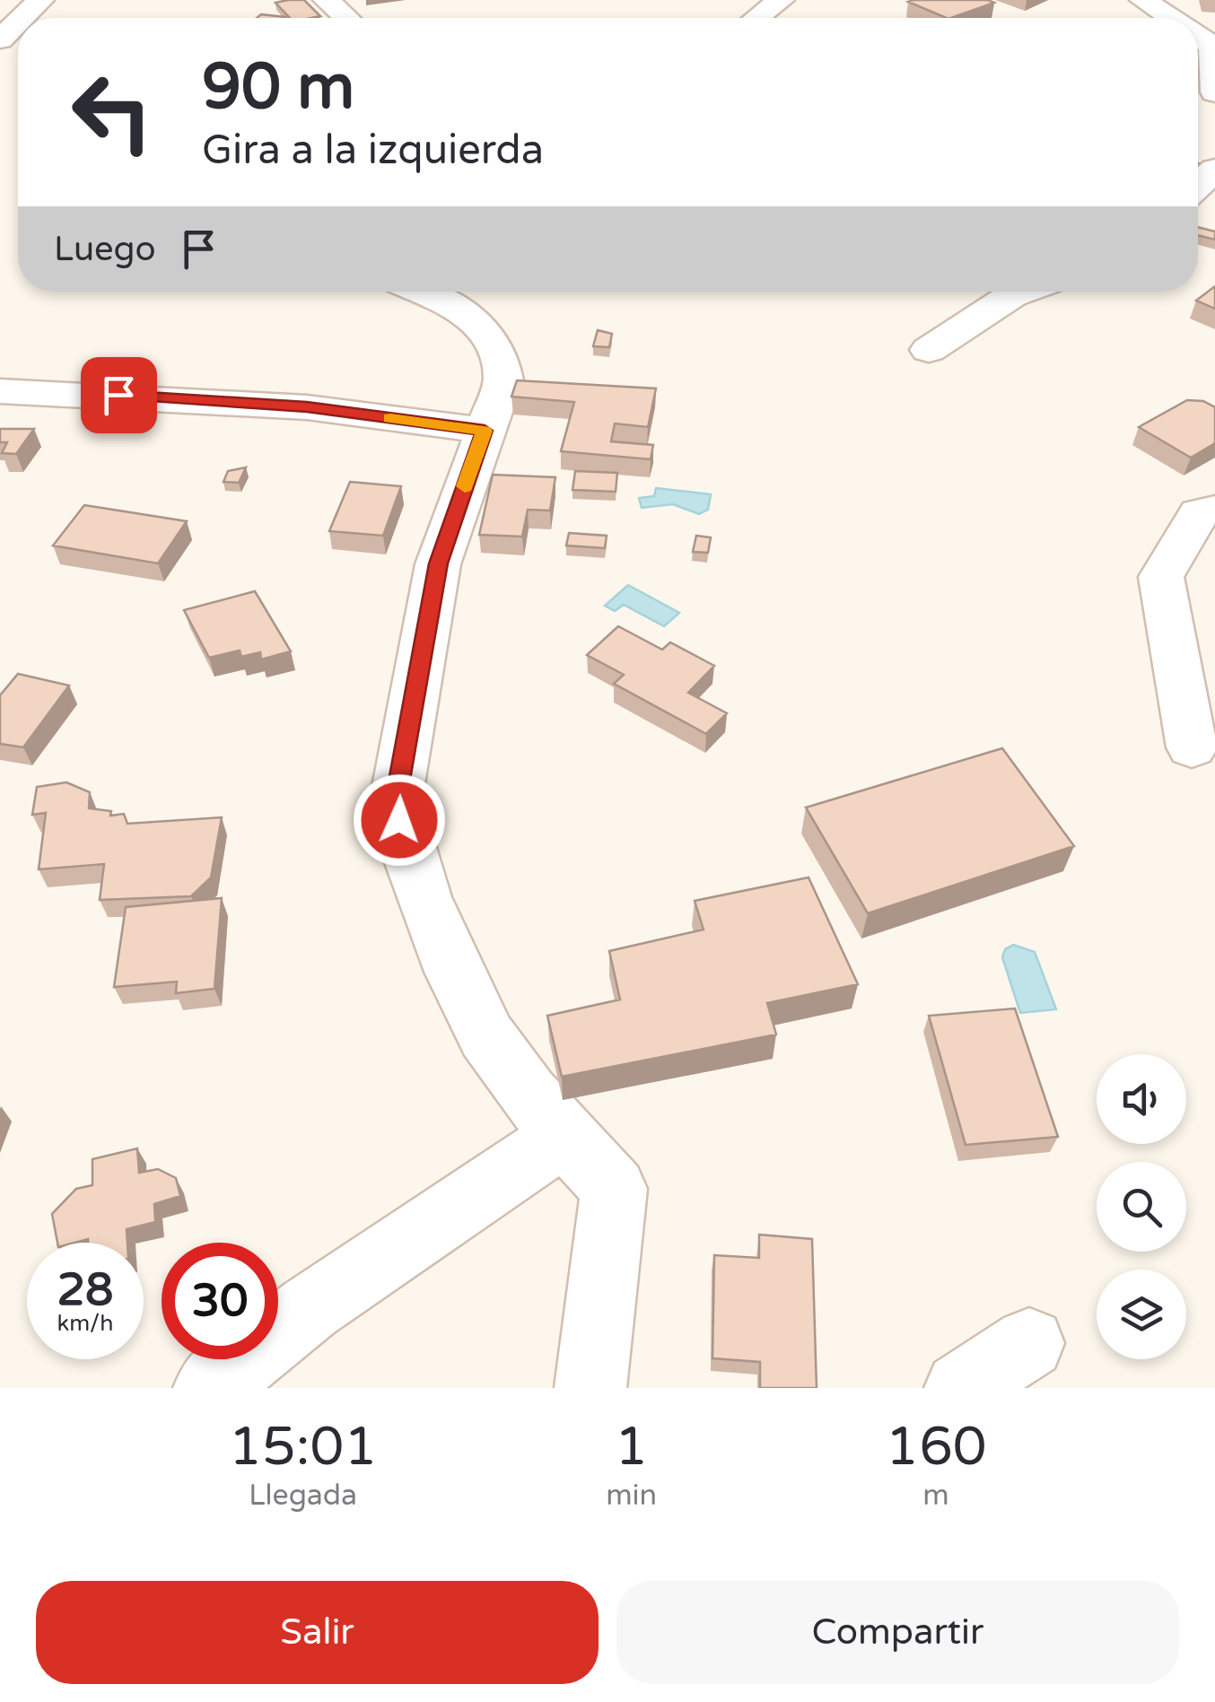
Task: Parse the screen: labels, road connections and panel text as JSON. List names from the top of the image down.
{
  "page": {
    "turn": ["90 m", "Gira a la izquierda"],
    "then": "Luego",
    "speed": "28 km/h",
    "limit": "30",
    "eta": [
      "15:01",
      "Llegada",
      "1",
      "min",
      "160",
      "m"
    ],
    "buttons": ["Salir", "Compartir"]
  }
}
